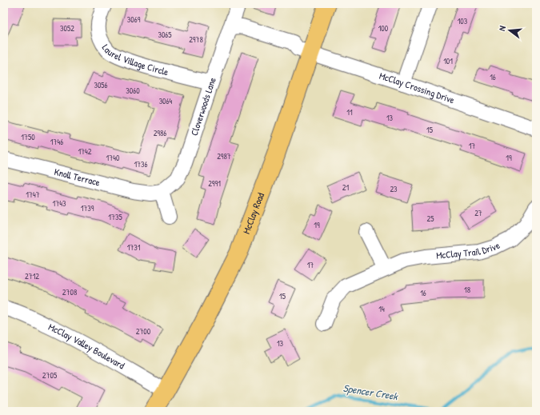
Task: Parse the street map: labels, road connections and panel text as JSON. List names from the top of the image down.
{
  "streets": {
    "main road": ["McClay Road"],
    "street": [
      "Laurel Village Circle",
      "McClay Crossing Drive",
      "Cloverwoods Lane",
      "Knoll Terrace",
      "McClay Trail Drive",
      "McClay Valley Boulevard"
    ]
  },
  "crossings": [
    ["Laurel Village Circle", "Cloverwoods Lane"],
    ["McClay Crossing Drive", "Cloverwoods Lane"],
    ["McClay Crossing Drive", "McClay Road"],
    ["Cloverwoods Lane", "Knoll Terrace"],
    ["McClay Road", "McClay Valley Boulevard"]
  ],
  "water": ["Spencer Creek"],
  "house_numbers": [
    "3069",
    "103",
    "3052",
    "100",
    "3065",
    "2978",
    "101",
    "16",
    "3056",
    "3060",
    "3064",
    "11",
    "13",
    "15",
    "2986",
    "1750",
    "1746",
    "17",
    "1742",
    "2987",
    "1740",
    "19",
    "1736",
    "2991",
    "21",
    "23",
    "1747",
    "1743",
    "1739",
    "27",
    "1735",
    "25",
    "19",
    "1731",
    "17",
    "2712",
    "18",
    "2708",
    "16",
    "15",
    "14",
    "2700",
    "13",
    "2705"
  ],
  "north": "left"
}
